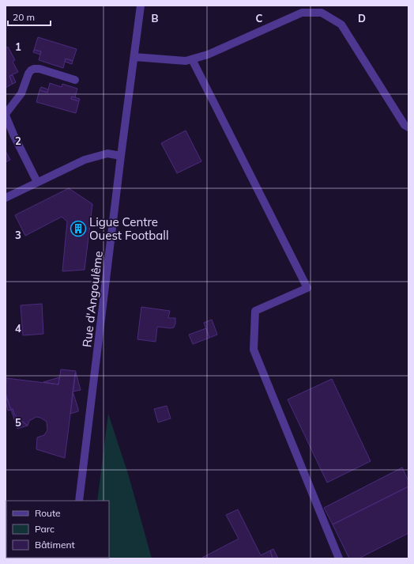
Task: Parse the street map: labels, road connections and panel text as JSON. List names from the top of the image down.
{
  "streets": {
    "street": ["Rue d'Angoulême"]
  },
  "places": {
    "building": ["Ligue Centre Ouest Football"]
  },
  "legend": ["Route", "Parc", "Bâtiment"],
  "scale_bar": "20 m",
  "grid": {
    "columns": ["B", "C", "D"],
    "rows": [
      "1",
      "2",
      "3",
      "4",
      "5"
    ]
  }
}
